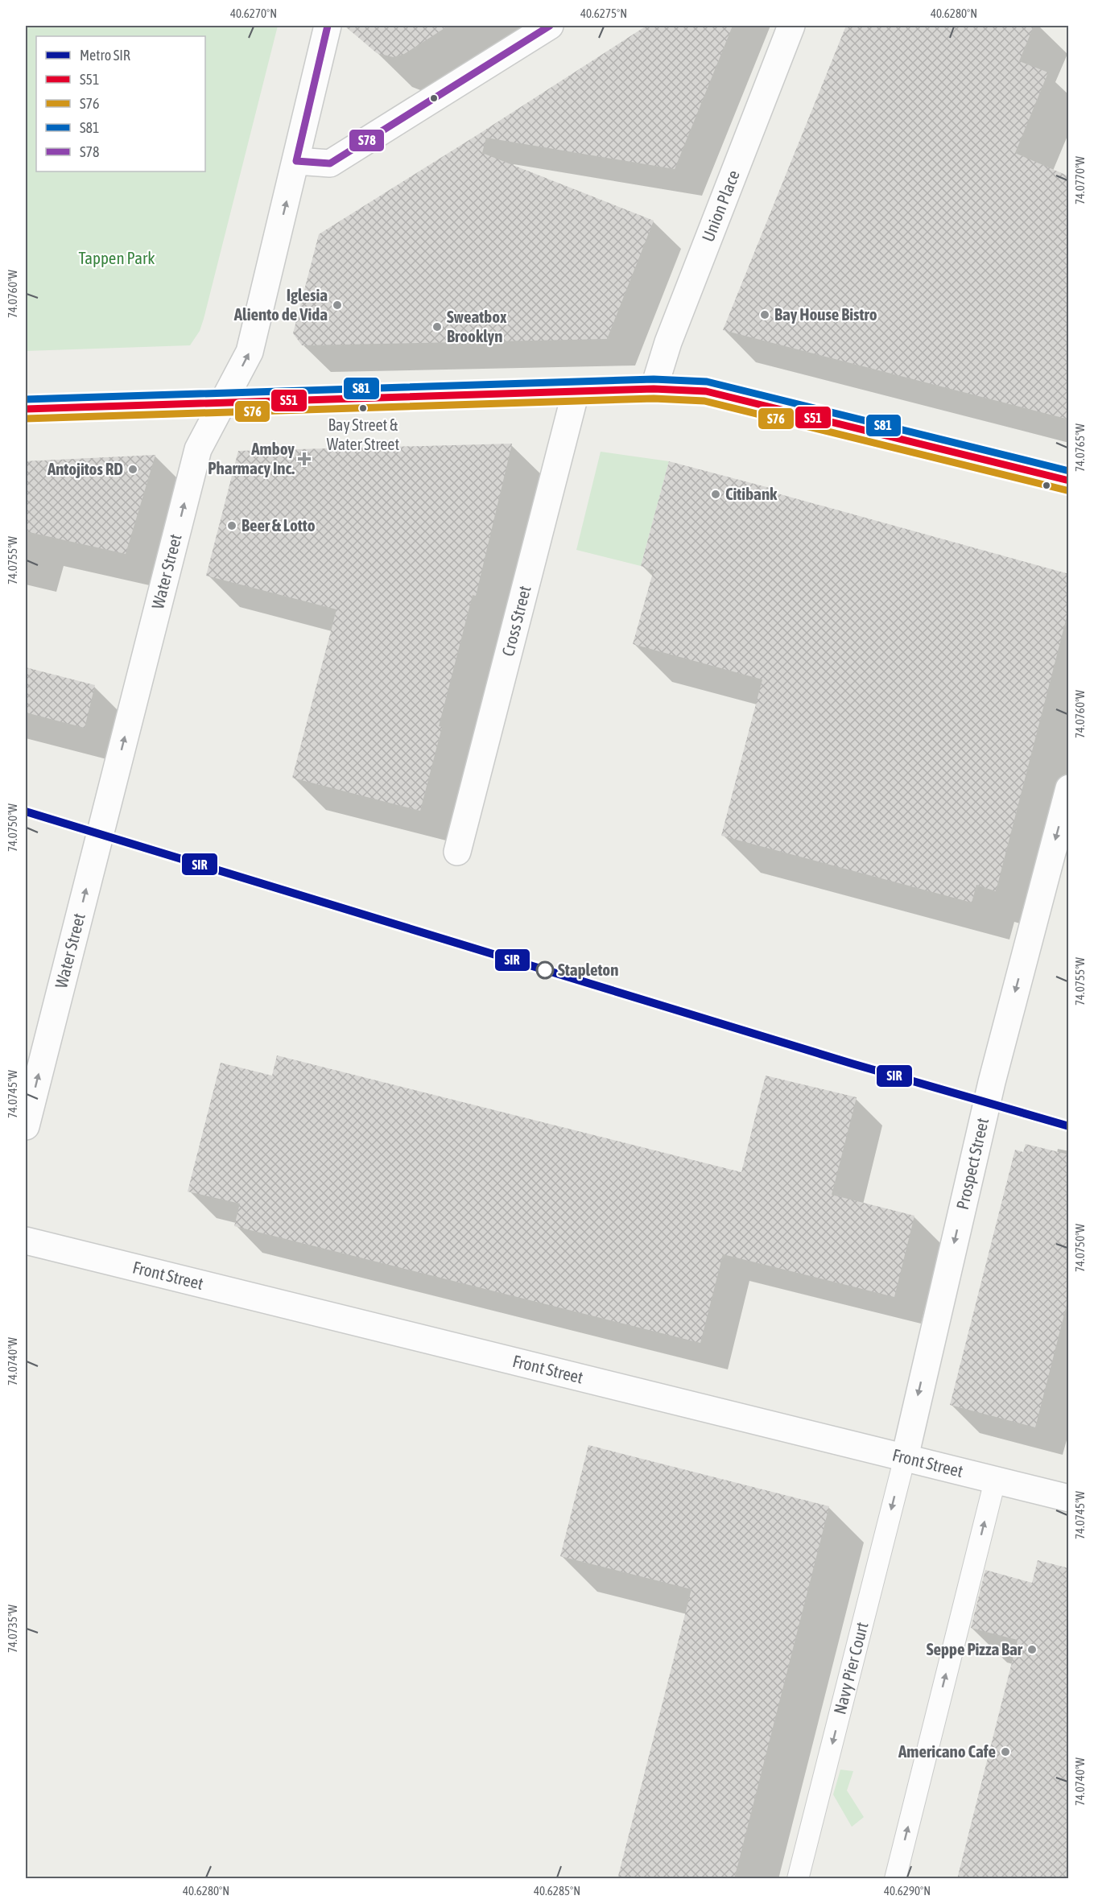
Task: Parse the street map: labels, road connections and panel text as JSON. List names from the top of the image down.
{
  "streets": {
    "street": [
      "Union Place",
      "Water Street",
      "Cross Street",
      "Prospect Street",
      "Front Street"
    ],
    "lane": ["Navy Pier Court"]
  },
  "crossings": [
    ["Prospect Street", "Front Street"],
    ["Prospect Street", "Navy Pier Court"],
    ["Front Street", "Navy Pier Court"]
  ],
  "one_way": ["Water Street", "Prospect Street"],
  "parks": ["Tappen Park"],
  "places": {
    "other": [
      "Iglesia Aliento de Vida",
      "Bay House Bistro",
      "Sweatbox Brooklyn",
      "Bay Street & Water Street",
      "Antojitos RD",
      "Citibank",
      "Beer & Lotto",
      "Stapleton",
      "Seppe Pizza Bar",
      "Americano Cafe"
    ],
    "health": ["Amboy Pharmacy Inc."]
  },
  "lines": [
    "transit line S78",
    "transit line S81",
    "transit line S51",
    "transit line S76",
    "metro line SIR"
  ],
  "legend": [
    "Metro SIR",
    "S51",
    "S76",
    "S81",
    "S78"
  ],
  "coordinates": [
    "40.6270°N",
    "40.6275°N",
    "40.6280°N",
    "74.0770°W",
    "74.0760°W",
    "74.0765°W",
    "74.0755°W",
    "74.0750°W",
    "74.0745°W",
    "74.0740°W",
    "74.0735°W",
    "40.6285°N",
    "40.6290°N"
  ]
}
